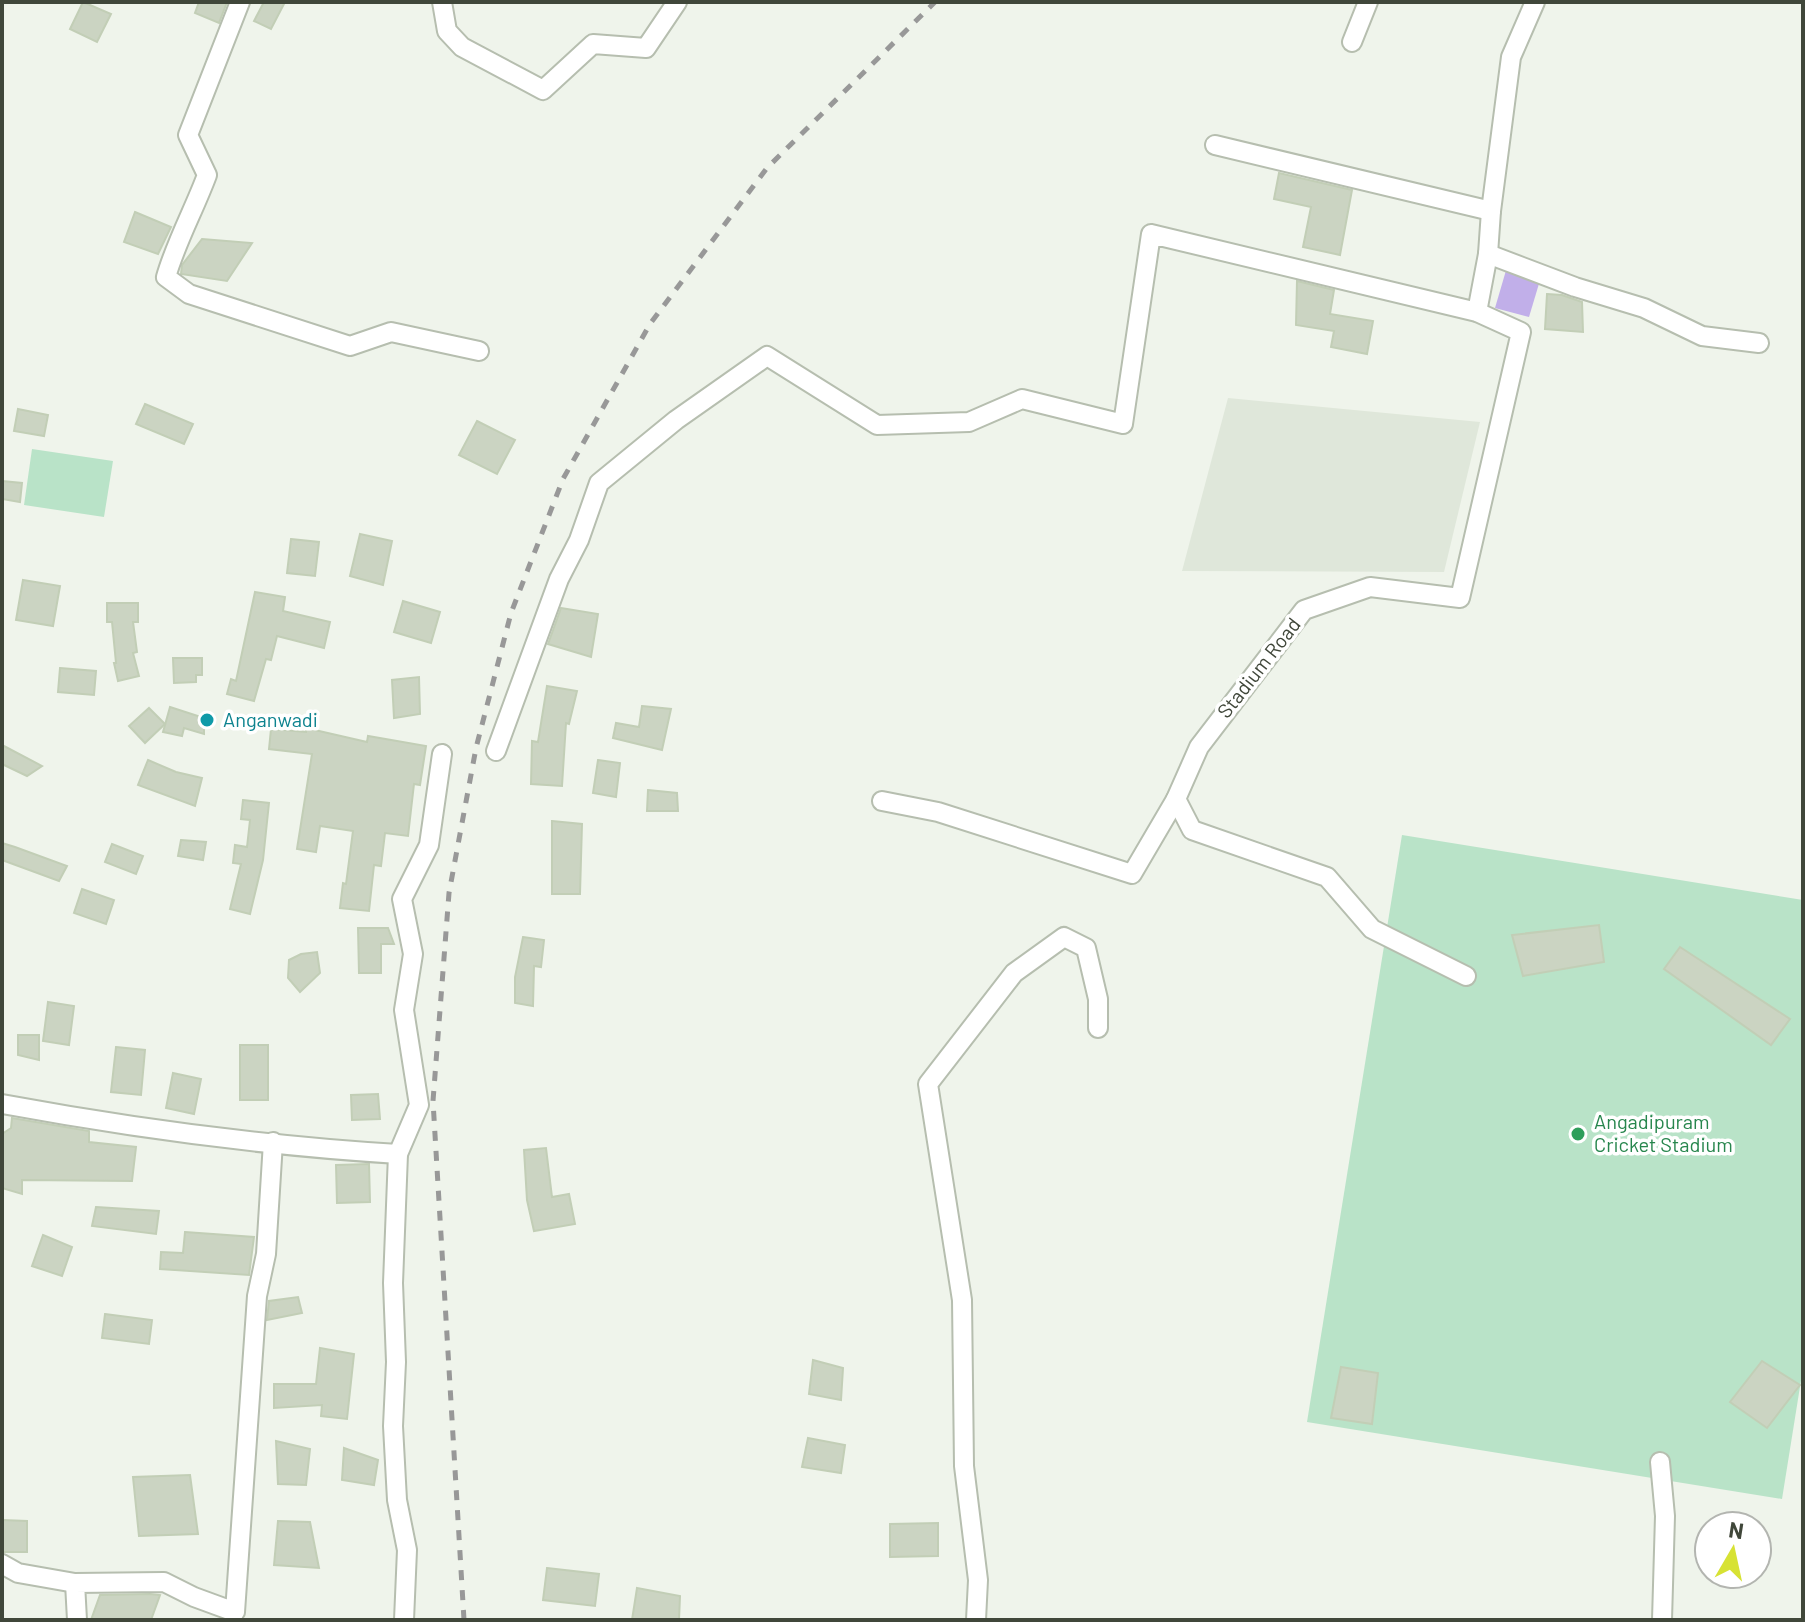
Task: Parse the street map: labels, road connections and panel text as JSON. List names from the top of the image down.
{
  "streets": {
    "street": ["Stadium Road"]
  },
  "places": ["Anganwadi", "Angadipuram Cricket Stadium"],
  "north": "top"
}
